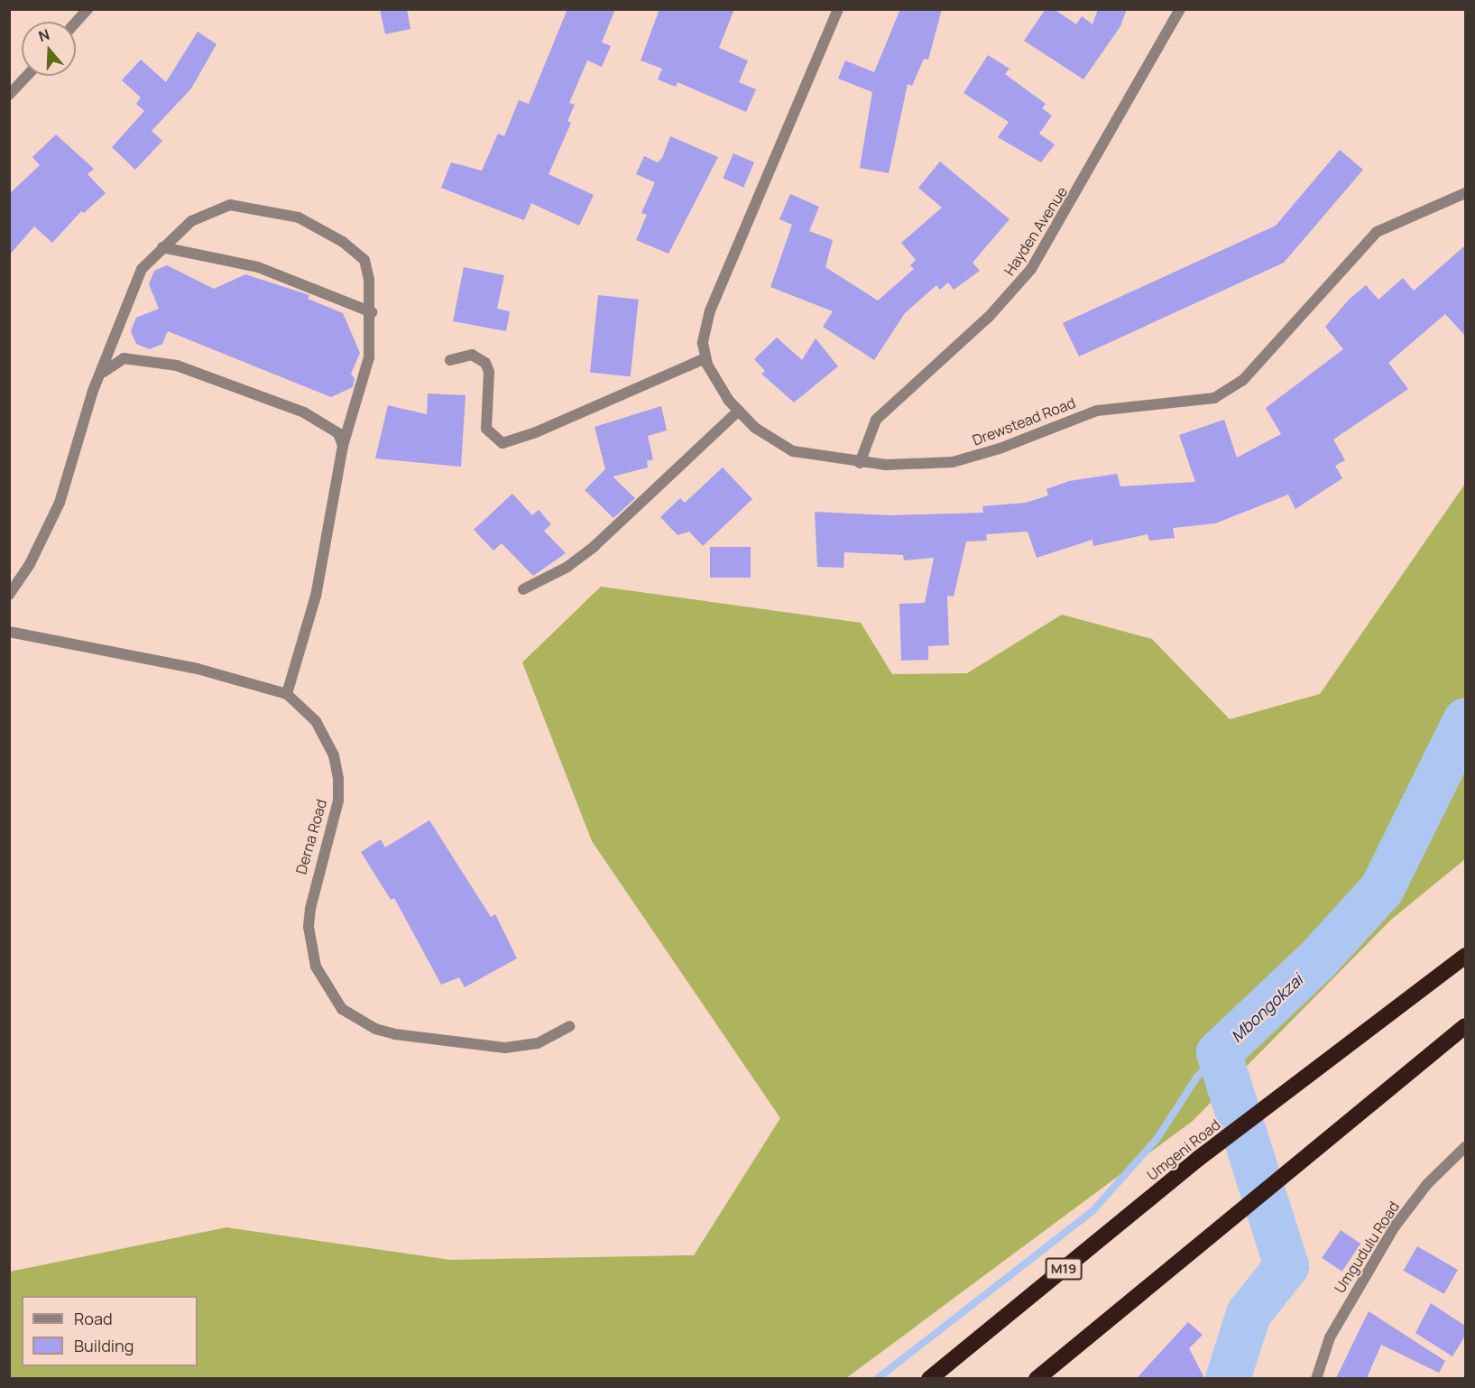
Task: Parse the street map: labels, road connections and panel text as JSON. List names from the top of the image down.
{
  "streets": {
    "highway": ["Umgeni Road", "M19"],
    "street": [
      "Hayden Avenue",
      "Drewstead Road",
      "Derna Road",
      "Umgudulu Road"
    ]
  },
  "crossings": [
    ["Hayden Avenue", "Drewstead Road"]
  ],
  "water": ["Mbongokzai"],
  "legend": ["Road", "Building"],
  "north": "top"
}
